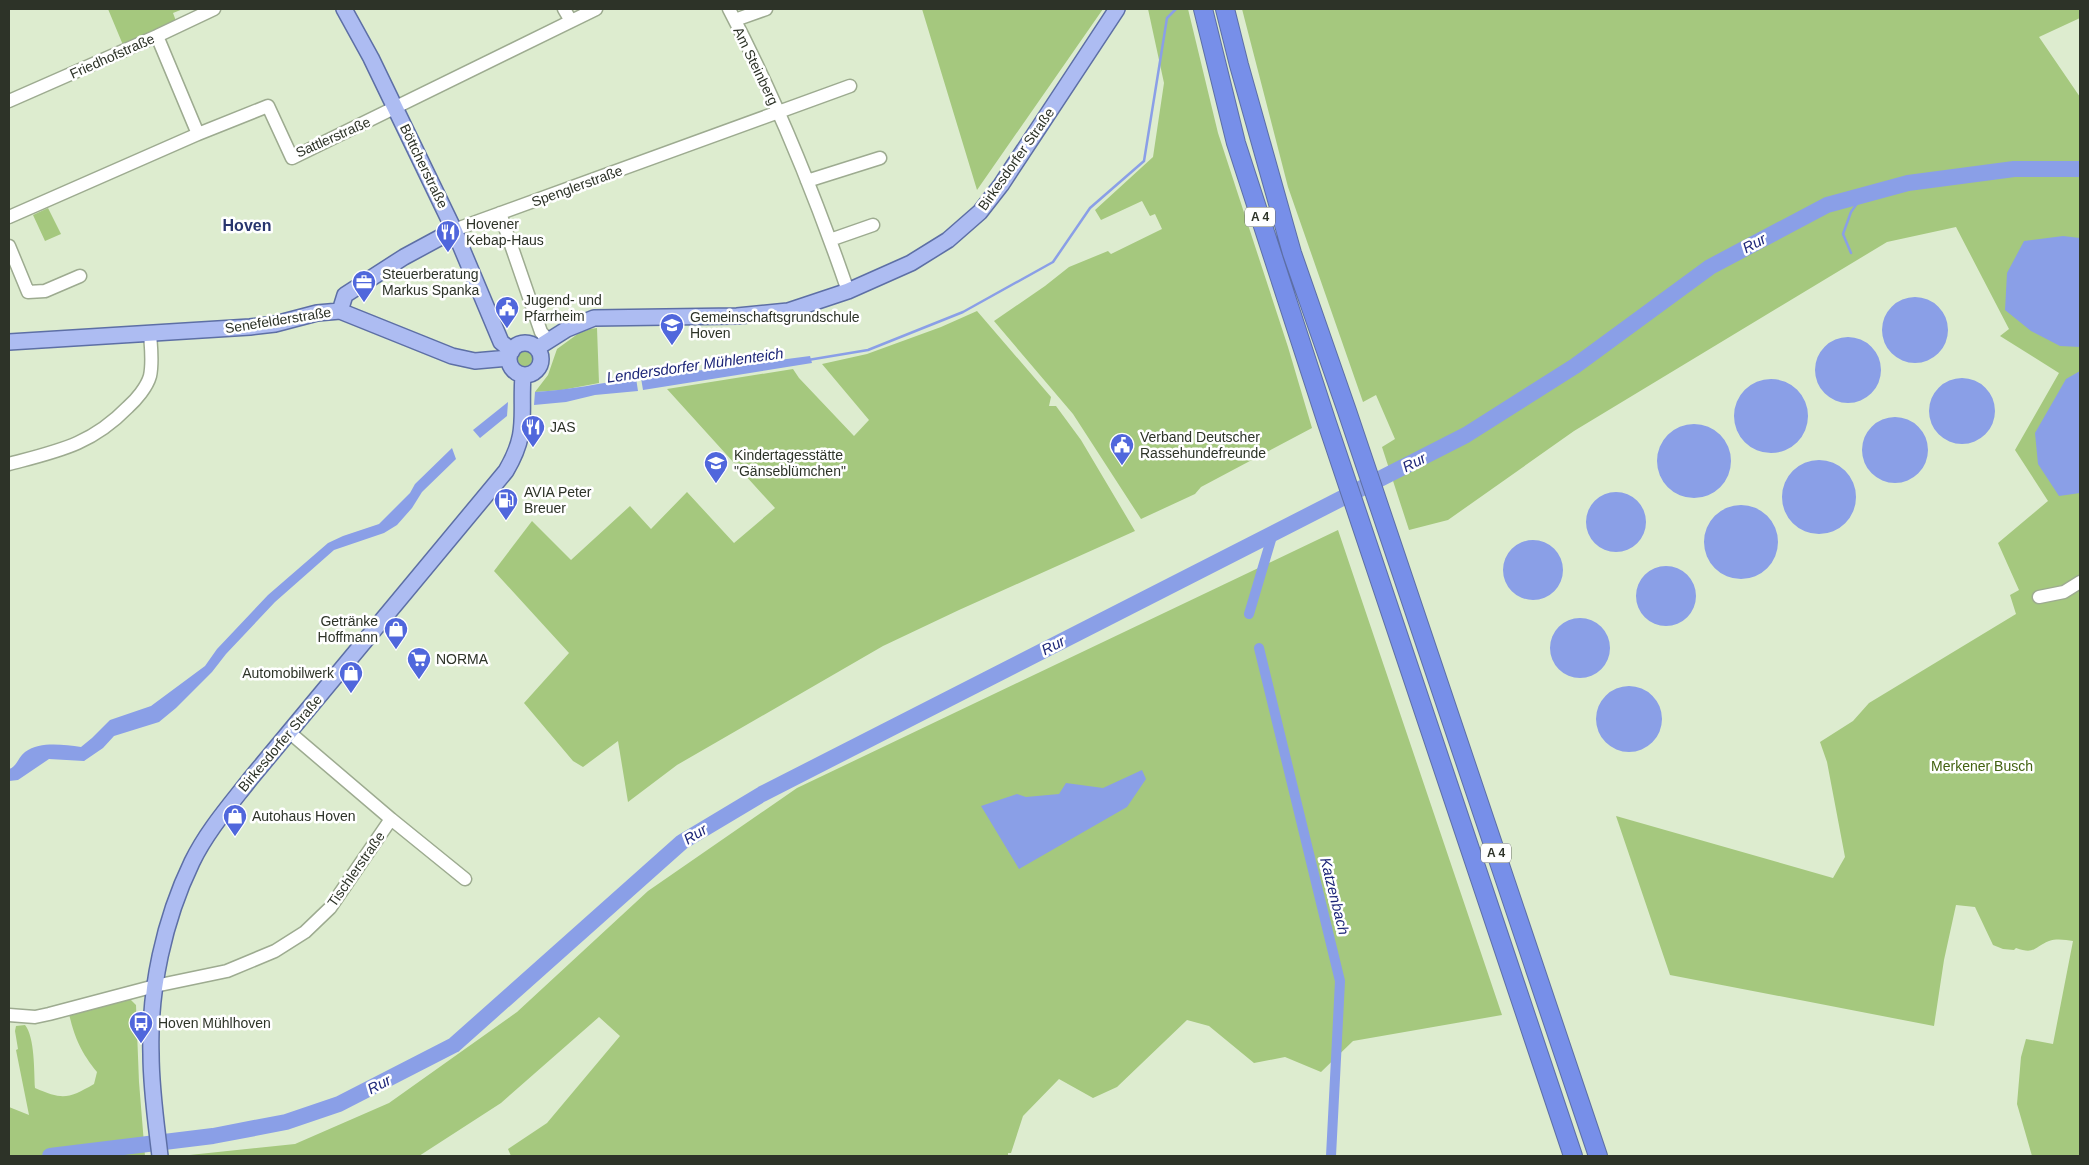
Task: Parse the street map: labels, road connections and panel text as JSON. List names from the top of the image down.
{
  "streets": {
    "highway": ["A 4"],
    "main road": [
      "Birkesdorfer Straße",
      "Böttcherstraße",
      "Spenglerstraße",
      "Senefelderstraße"
    ],
    "street": [
      "Friedhofstraße",
      "Am Steinberg",
      "Sattlerstraße",
      "Tischlerstraße"
    ]
  },
  "crossings": [
    ["Am Steinberg", "Birkesdorfer Straße"],
    ["Am Steinberg", "Spenglerstraße"],
    ["Sattlerstraße", "Böttcherstraße"],
    ["Birkesdorfer Straße", "Böttcherstraße"],
    ["Birkesdorfer Straße", "Senefelderstraße"],
    ["Birkesdorfer Straße", "Tischlerstraße"],
    ["Böttcherstraße", "Spenglerstraße"],
    ["Böttcherstraße", "Senefelderstraße"],
    ["Spenglerstraße", "Senefelderstraße"]
  ],
  "districts": ["Hoven"],
  "water": ["Rur", "Lendersdorfer Mühlenteich", "Katzenbach"],
  "parks": ["Merkener Busch"],
  "places": {
    "restaurant": ["Hovener Kebap-Haus", "JAS"],
    "office": ["Steuerberatung Markus Spanka"],
    "public building": ["Jugend- und Pfarrheim", "Verband Deutscher Rassehundefreunde"],
    "school or university": ["Gemeinschaftsgrundschule Hoven", "Kindertagesstätte \"Gänseblümchen\""],
    "fuel station": ["AVIA Peter Breuer"],
    "shop": ["Getränke Hoffmann", "Automobilwerk", "Autohaus Hoven"],
    "supermarket": ["NORMA"],
    "bus stop": ["Hoven Mühlhoven"]
  }
}
